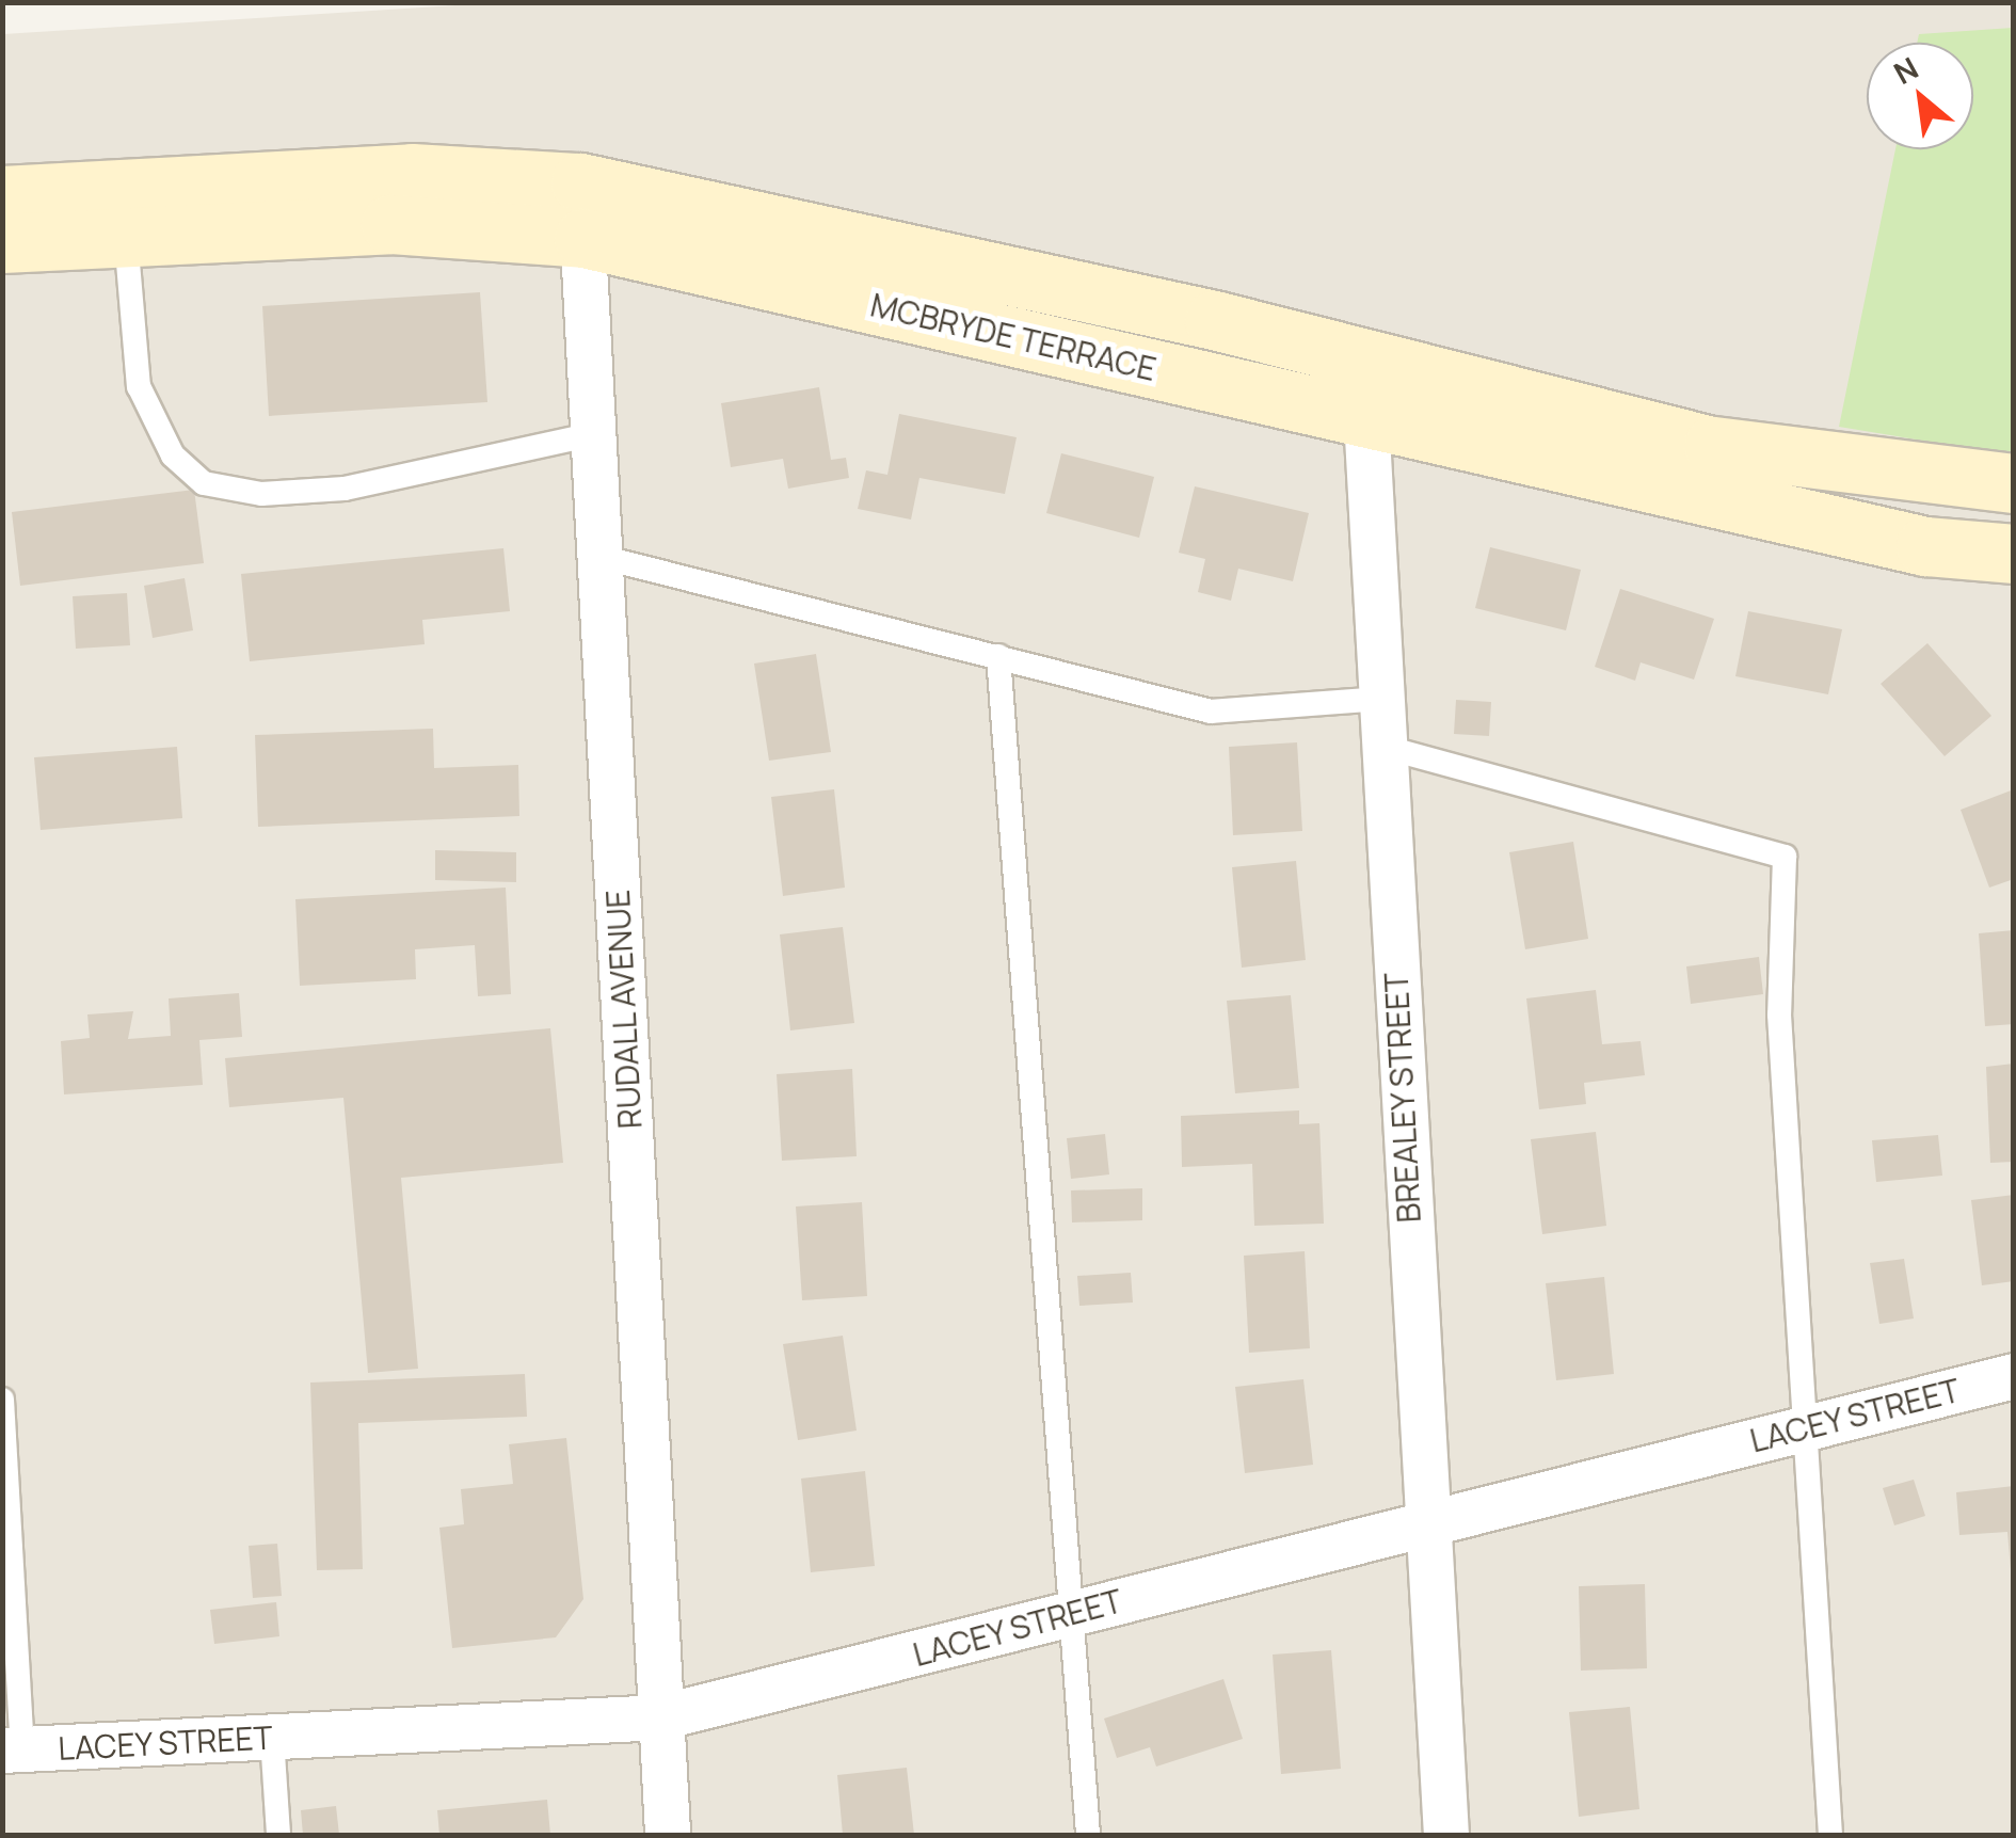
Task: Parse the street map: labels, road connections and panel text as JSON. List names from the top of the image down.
{
  "streets": {
    "main road": ["MCBRYDE TERRACE"],
    "street": ["RUDALL AVENUE", "BREALEY STREET", "LACEY STREET"]
  },
  "crossings": [
    ["MCBRYDE TERRACE", "RUDALL AVENUE"],
    ["MCBRYDE TERRACE", "BREALEY STREET"],
    ["RUDALL AVENUE", "LACEY STREET"],
    ["BREALEY STREET", "LACEY STREET"]
  ],
  "north": "top left"
}
